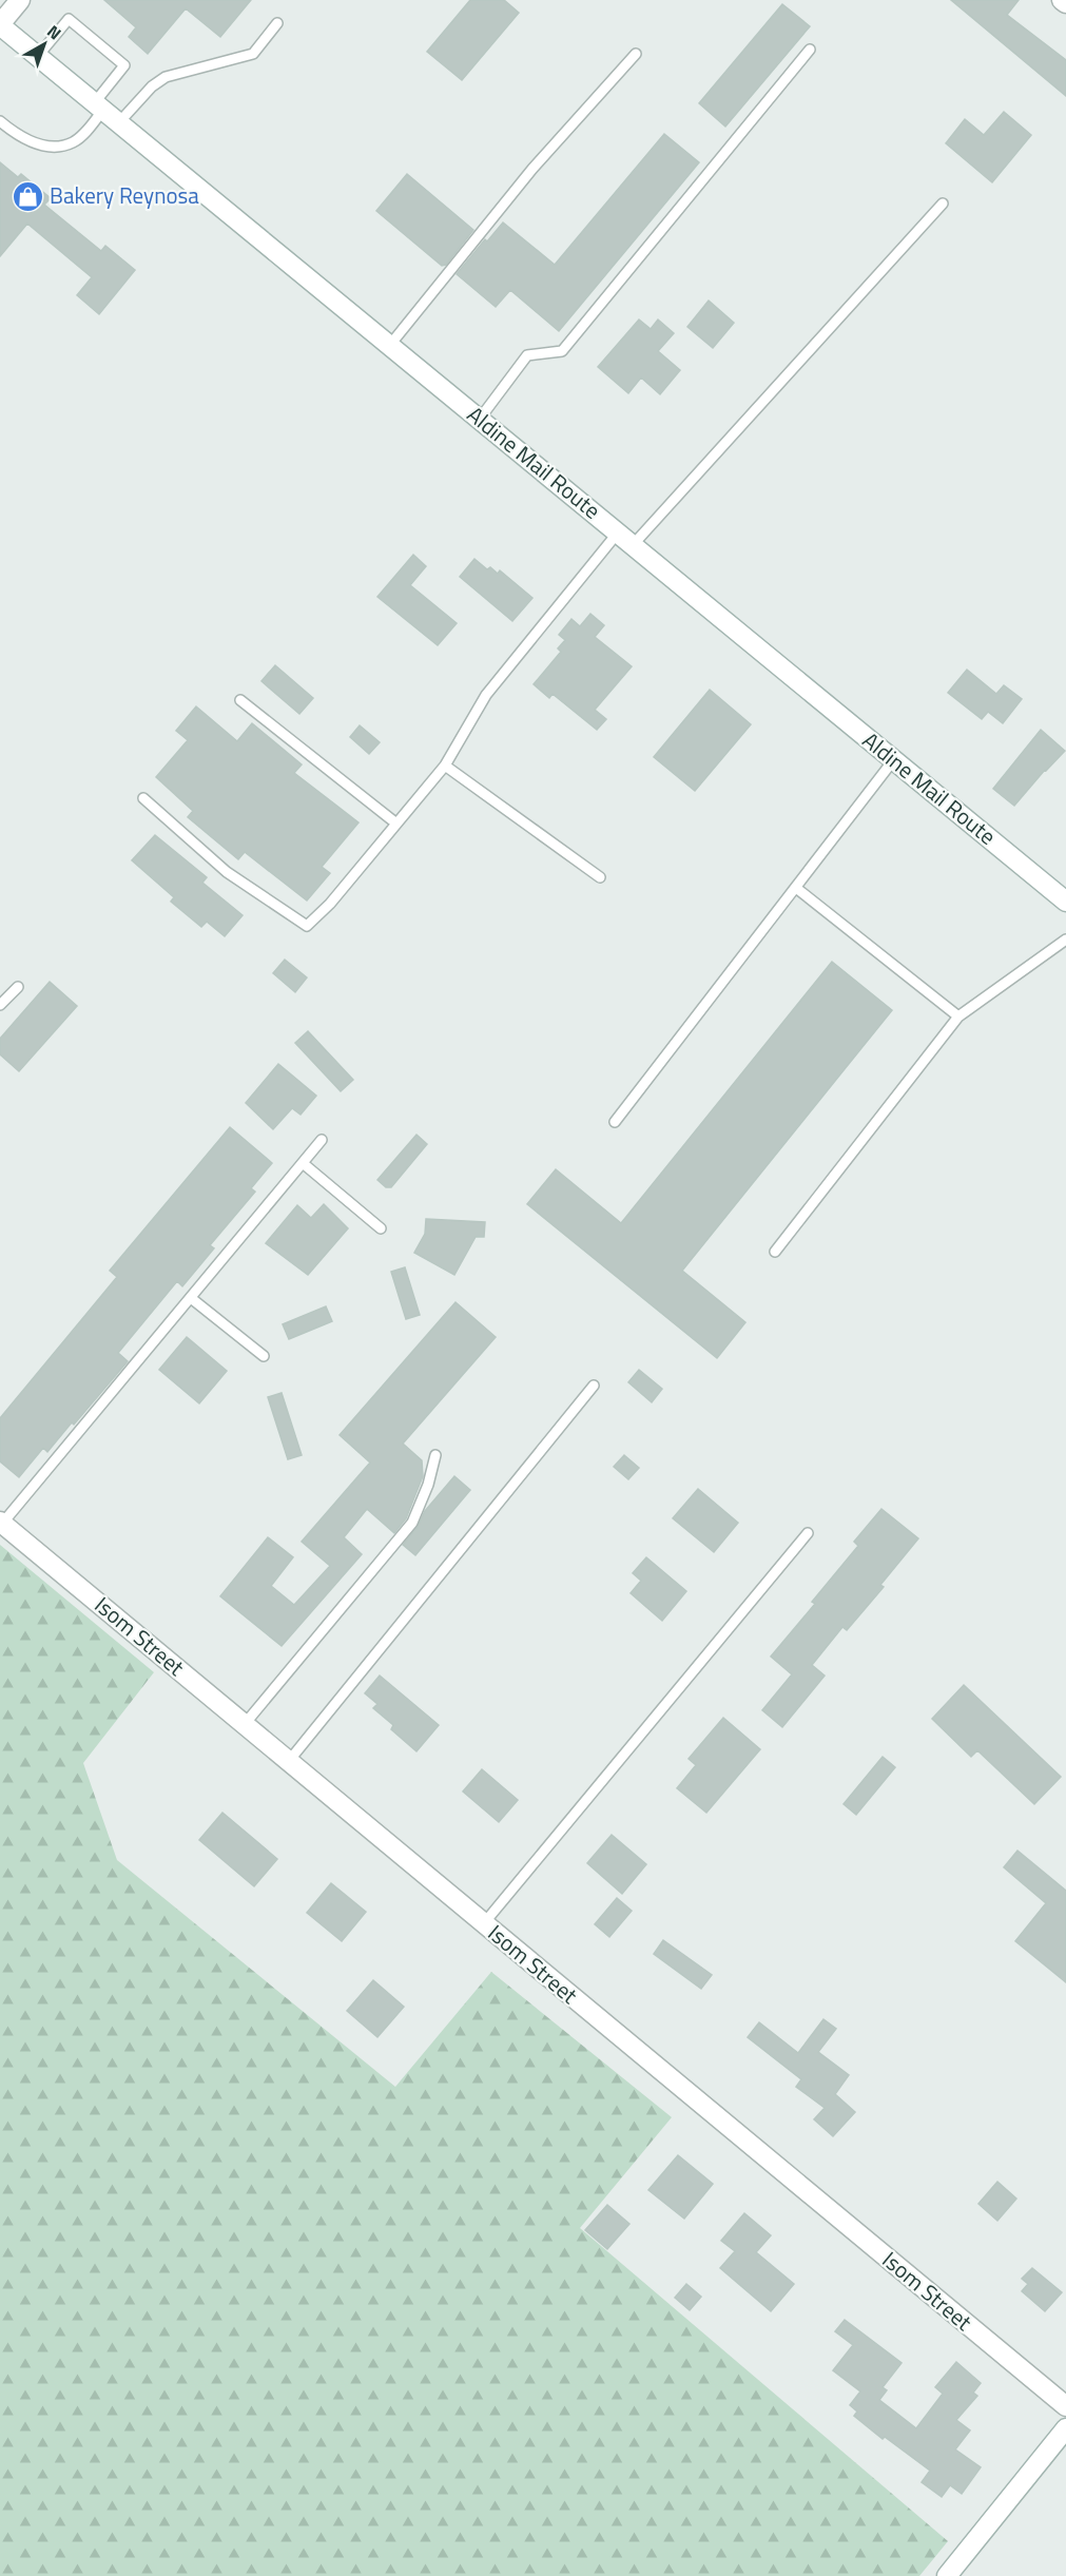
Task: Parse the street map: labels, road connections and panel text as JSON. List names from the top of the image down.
{
  "streets": {
    "main road": ["Aldine Mail Route", "Isom Street"]
  },
  "places": {
    "shop": ["Bakery Reynosa"]
  },
  "north": "top right"
}
